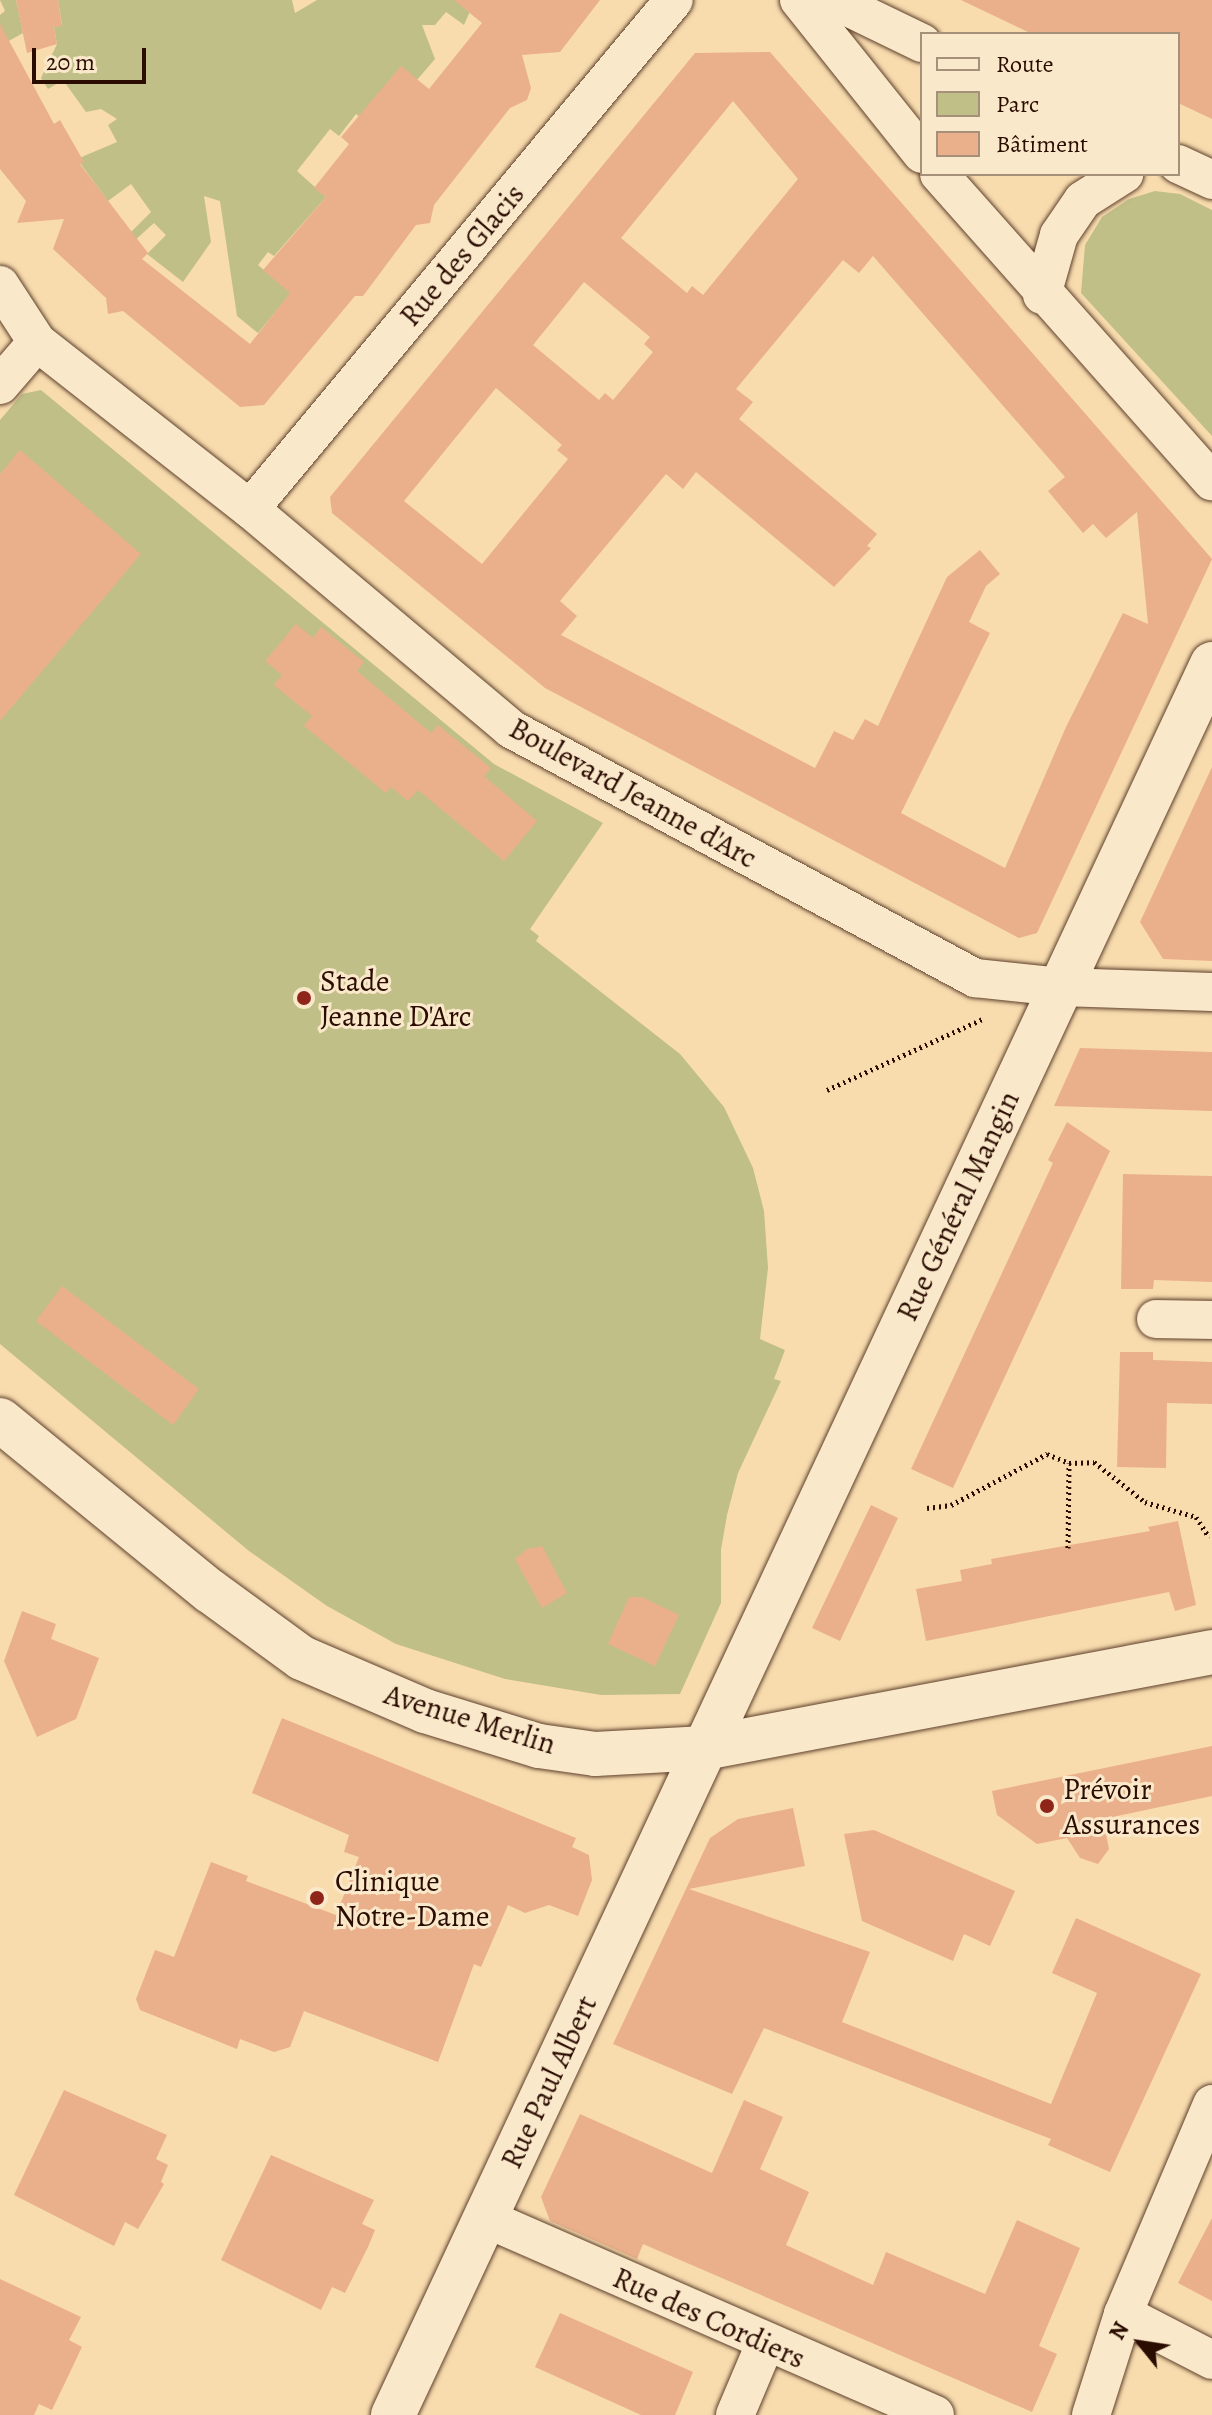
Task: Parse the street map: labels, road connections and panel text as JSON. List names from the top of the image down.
{
  "streets": {
    "main road": ["Rue Général Mangin", "Avenue Merlin", "Rue Paul Albert"],
    "street": ["Rue des Glacis", "Boulevard Jeanne d'Arc", "Rue des Cordiers"]
  },
  "crossings": [
    ["Rue des Glacis", "Boulevard Jeanne d'Arc"],
    ["Boulevard Jeanne d'Arc", "Rue Général Mangin"],
    ["Rue Général Mangin", "Avenue Merlin"],
    ["Rue Général Mangin", "Rue Paul Albert"],
    ["Avenue Merlin", "Rue Paul Albert"],
    ["Rue Paul Albert", "Rue des Cordiers"]
  ],
  "places": ["Stade Jeanne D'Arc", "Prévoir Assurances", "Clinique Notre-Dame"],
  "legend": ["Route", "Parc", "Bâtiment"],
  "scale_bar": "20 m",
  "north": "top left"
}
